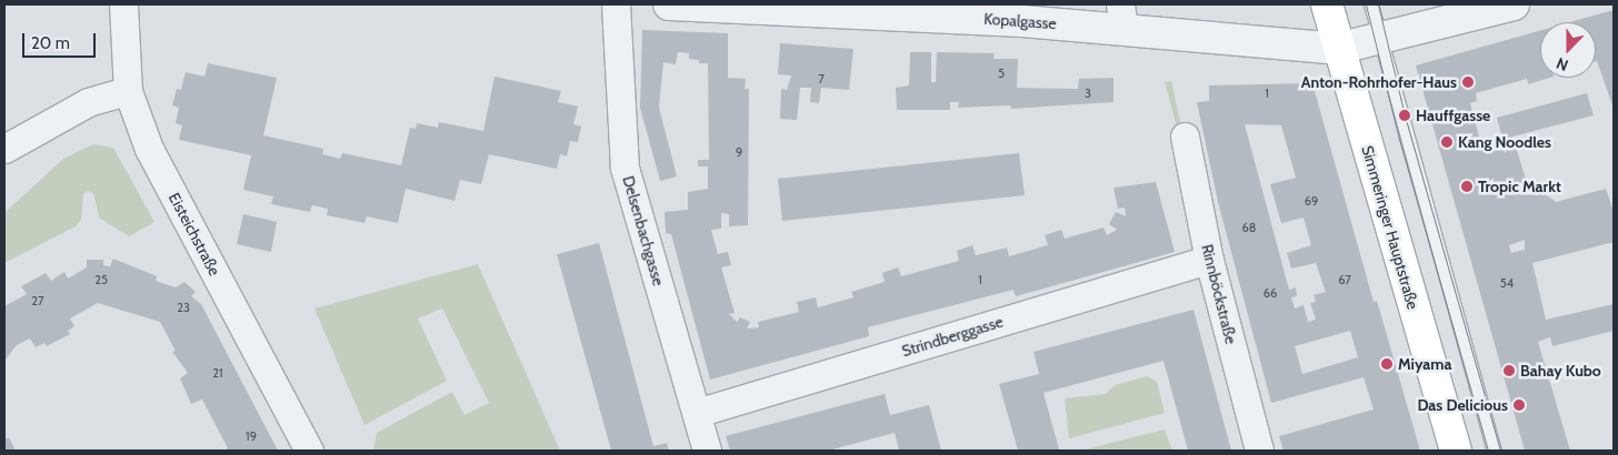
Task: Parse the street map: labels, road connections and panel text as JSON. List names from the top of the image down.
{
  "streets": {
    "main road": ["Simmeringer Hauptstraße"],
    "street": [
      "Kopalgasse",
      "Delsenbachgasse",
      "Eisteichstraße",
      "Rinnböckstraße",
      "Strindberggasse"
    ]
  },
  "crossings": [
    ["Kopalgasse", "Simmeringer Hauptstraße"],
    ["Delsenbachgasse", "Strindberggasse"],
    ["Rinnböckstraße", "Strindberggasse"]
  ],
  "places": [
    "Anton-Rohrhofer-Haus",
    "Hauffgasse",
    "Kang Noodles",
    "Tropic Markt",
    "Miyama",
    "Bahay Kubo",
    "Das Delicious"
  ],
  "house_numbers": [
    "5",
    "7",
    "3",
    "1",
    "9",
    "69",
    "68",
    "25",
    "1",
    "67",
    "54",
    "66",
    "27",
    "23",
    "21",
    "19"
  ],
  "scale_bar": "20 m",
  "north": "bottom"
}
